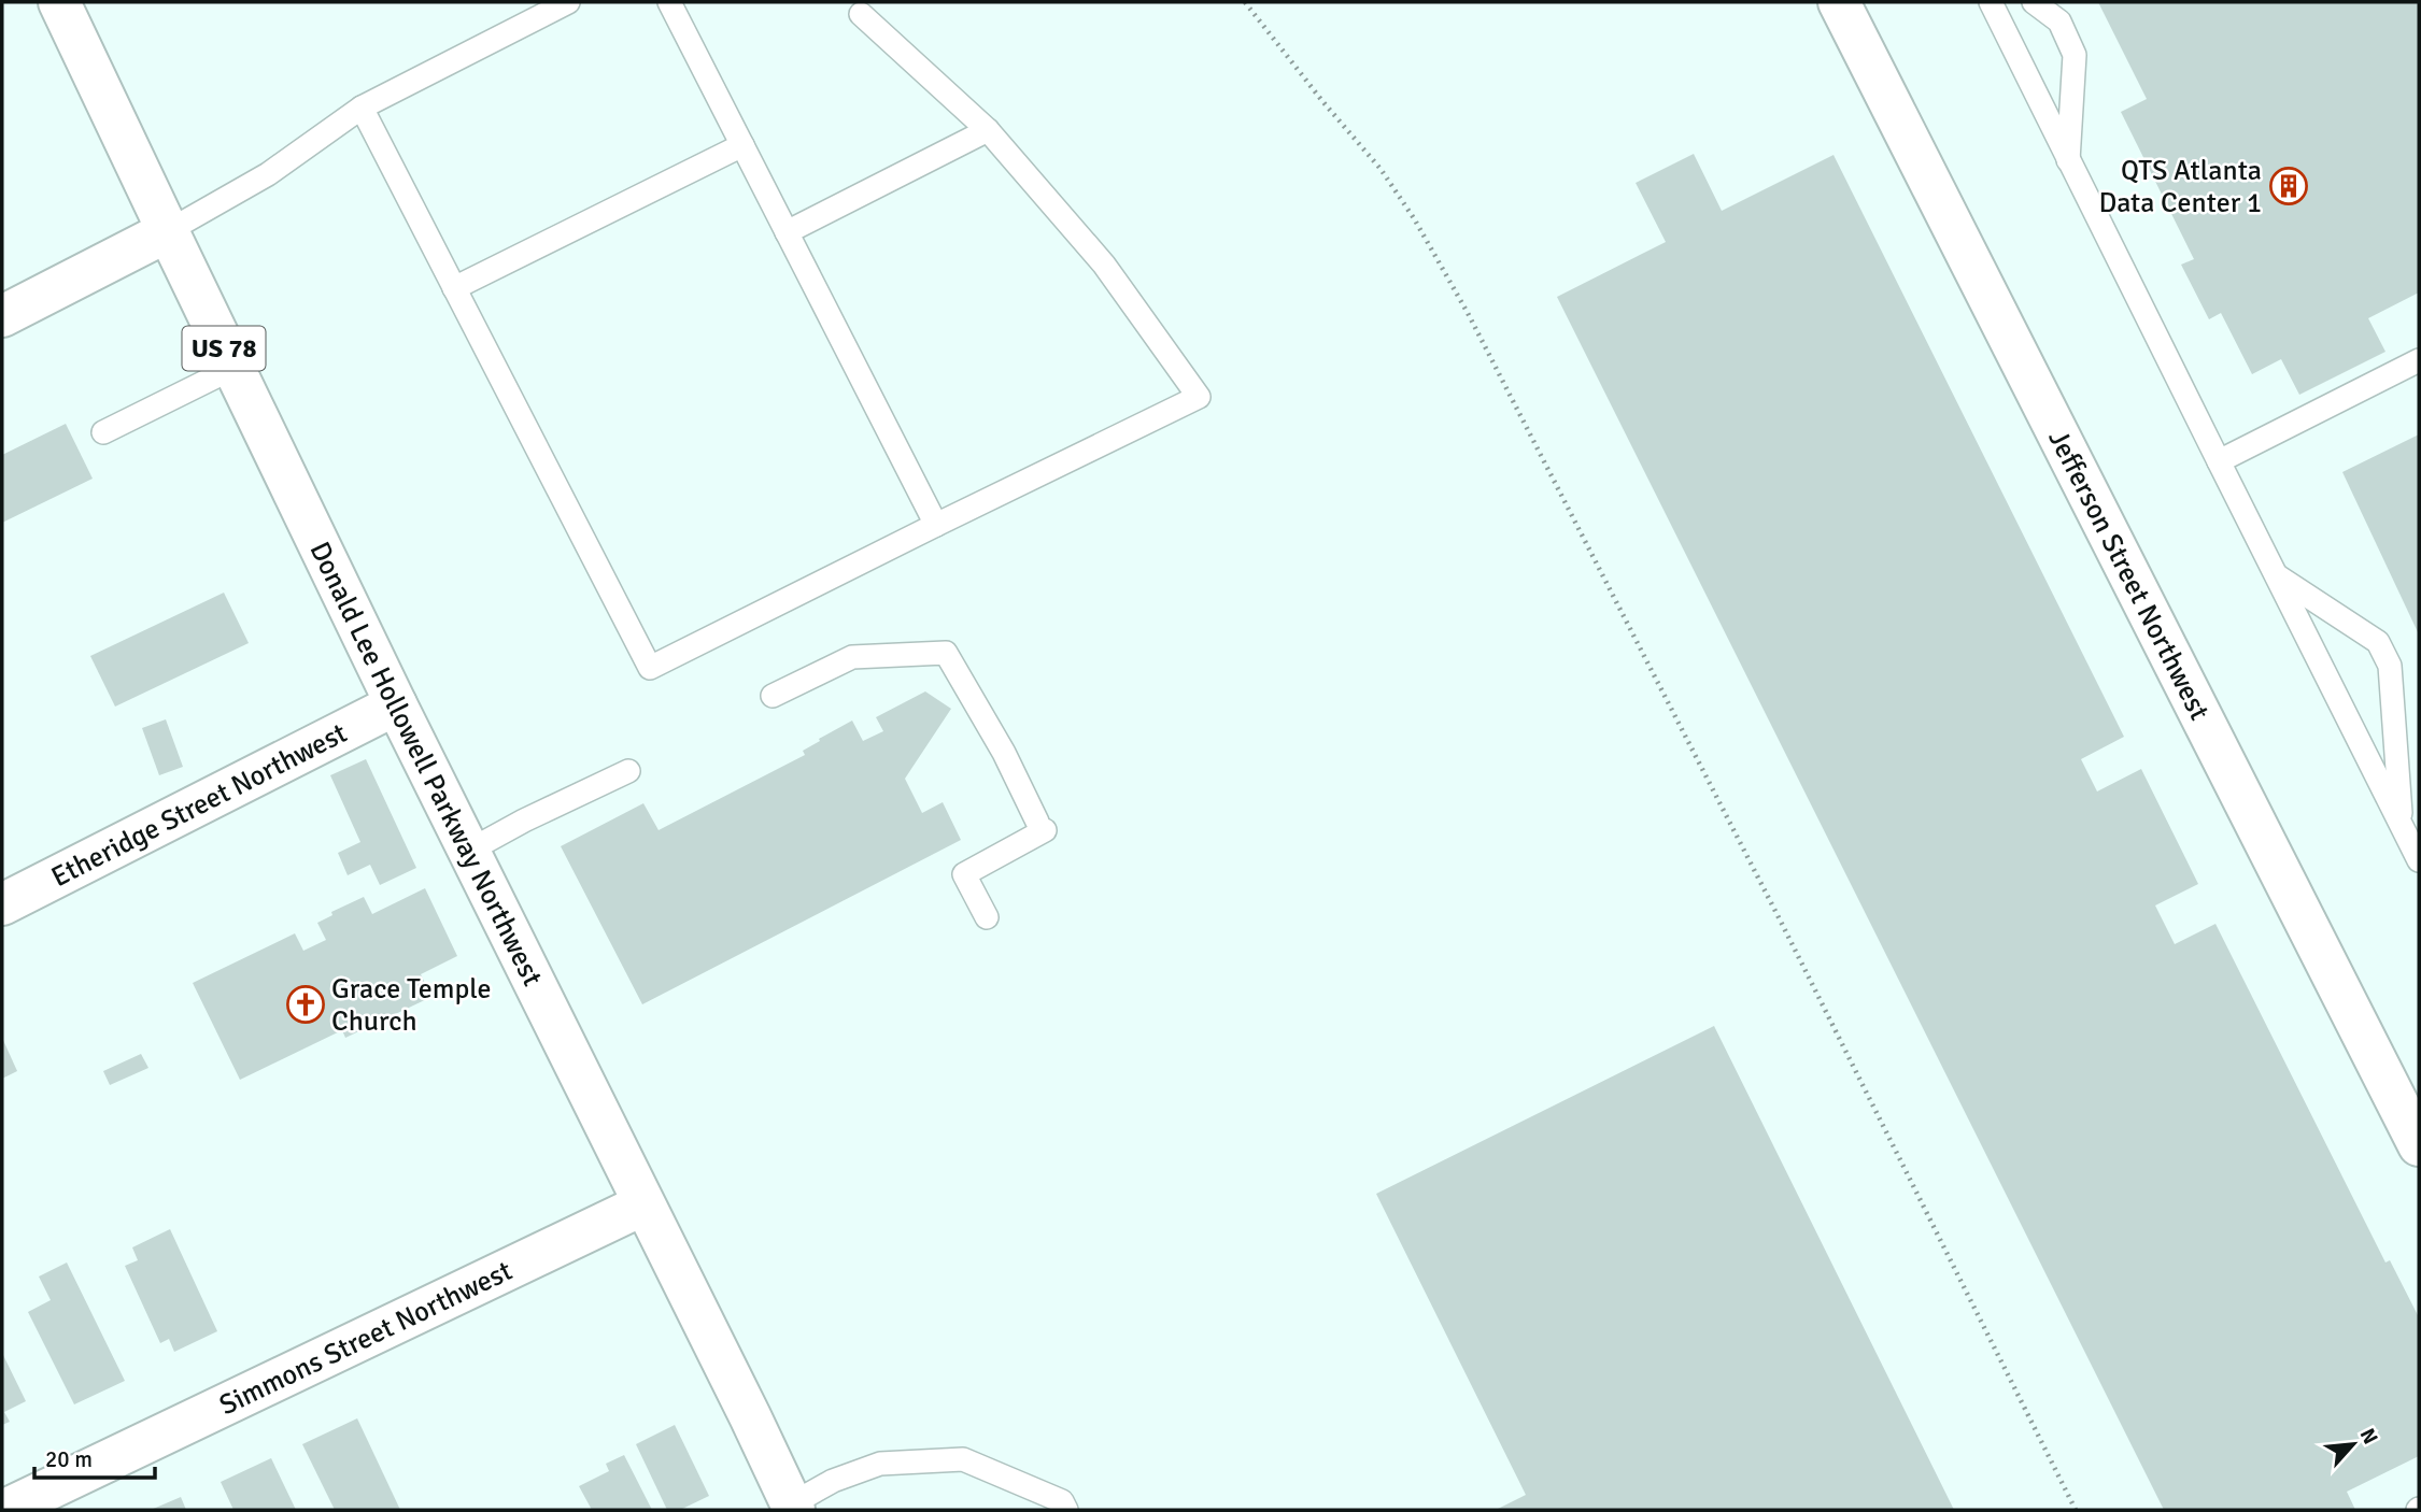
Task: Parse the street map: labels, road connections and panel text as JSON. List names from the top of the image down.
{
  "streets": {
    "street": [
      "US 78",
      "Jefferson Street Northwest",
      "Donald Lee Hollowell Parkway Northwest",
      "Etheridge Street Northwest",
      "Simmons Street Northwest"
    ]
  },
  "crossings": [
    ["Donald Lee Hollowell Parkway Northwest", "Etheridge Street Northwest"],
    ["Donald Lee Hollowell Parkway Northwest", "Simmons Street Northwest"]
  ],
  "places": {
    "building": ["QTS Atlanta Data Center 1"],
    "church": ["Grace Temple Church"]
  },
  "scale_bar": "20 m",
  "north": "top right"
}
